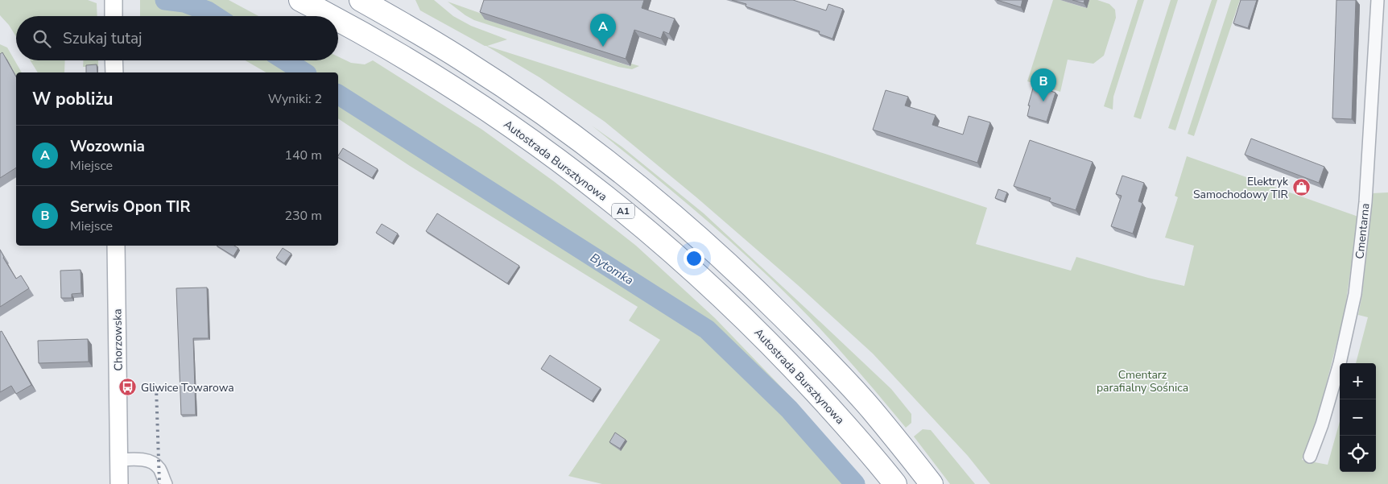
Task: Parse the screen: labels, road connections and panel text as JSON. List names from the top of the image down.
{
  "streets": {
    "highway": ["Autostrada Bursztynowa", "A1"],
    "main road": ["Chorzowska"],
    "street": ["Cmentarna"]
  },
  "water": ["Bytomka"],
  "parks": ["Cmentarz parafialny Sośnica"],
  "places": {
    "shop": ["Elektryk Samochodowy TIR"],
    "bus stop": ["Gliwice Towarowa"]
  },
  "page": {
    "pins": ["A", "B"],
    "search": "Szukaj tutaj",
    "heading": ["W pobliżu", "Wyniki: 2"],
    "list": [
      {
        "mark": "A",
        "name": "Wozownia",
        "note": "Miejsce",
        "value": "140 m"
      },
      {
        "mark": "B",
        "name": "Serwis Opon TIR",
        "note": "Miejsce",
        "value": "230 m"
      }
    ],
    "map_buttons": ["+", "−"]
  }
}
